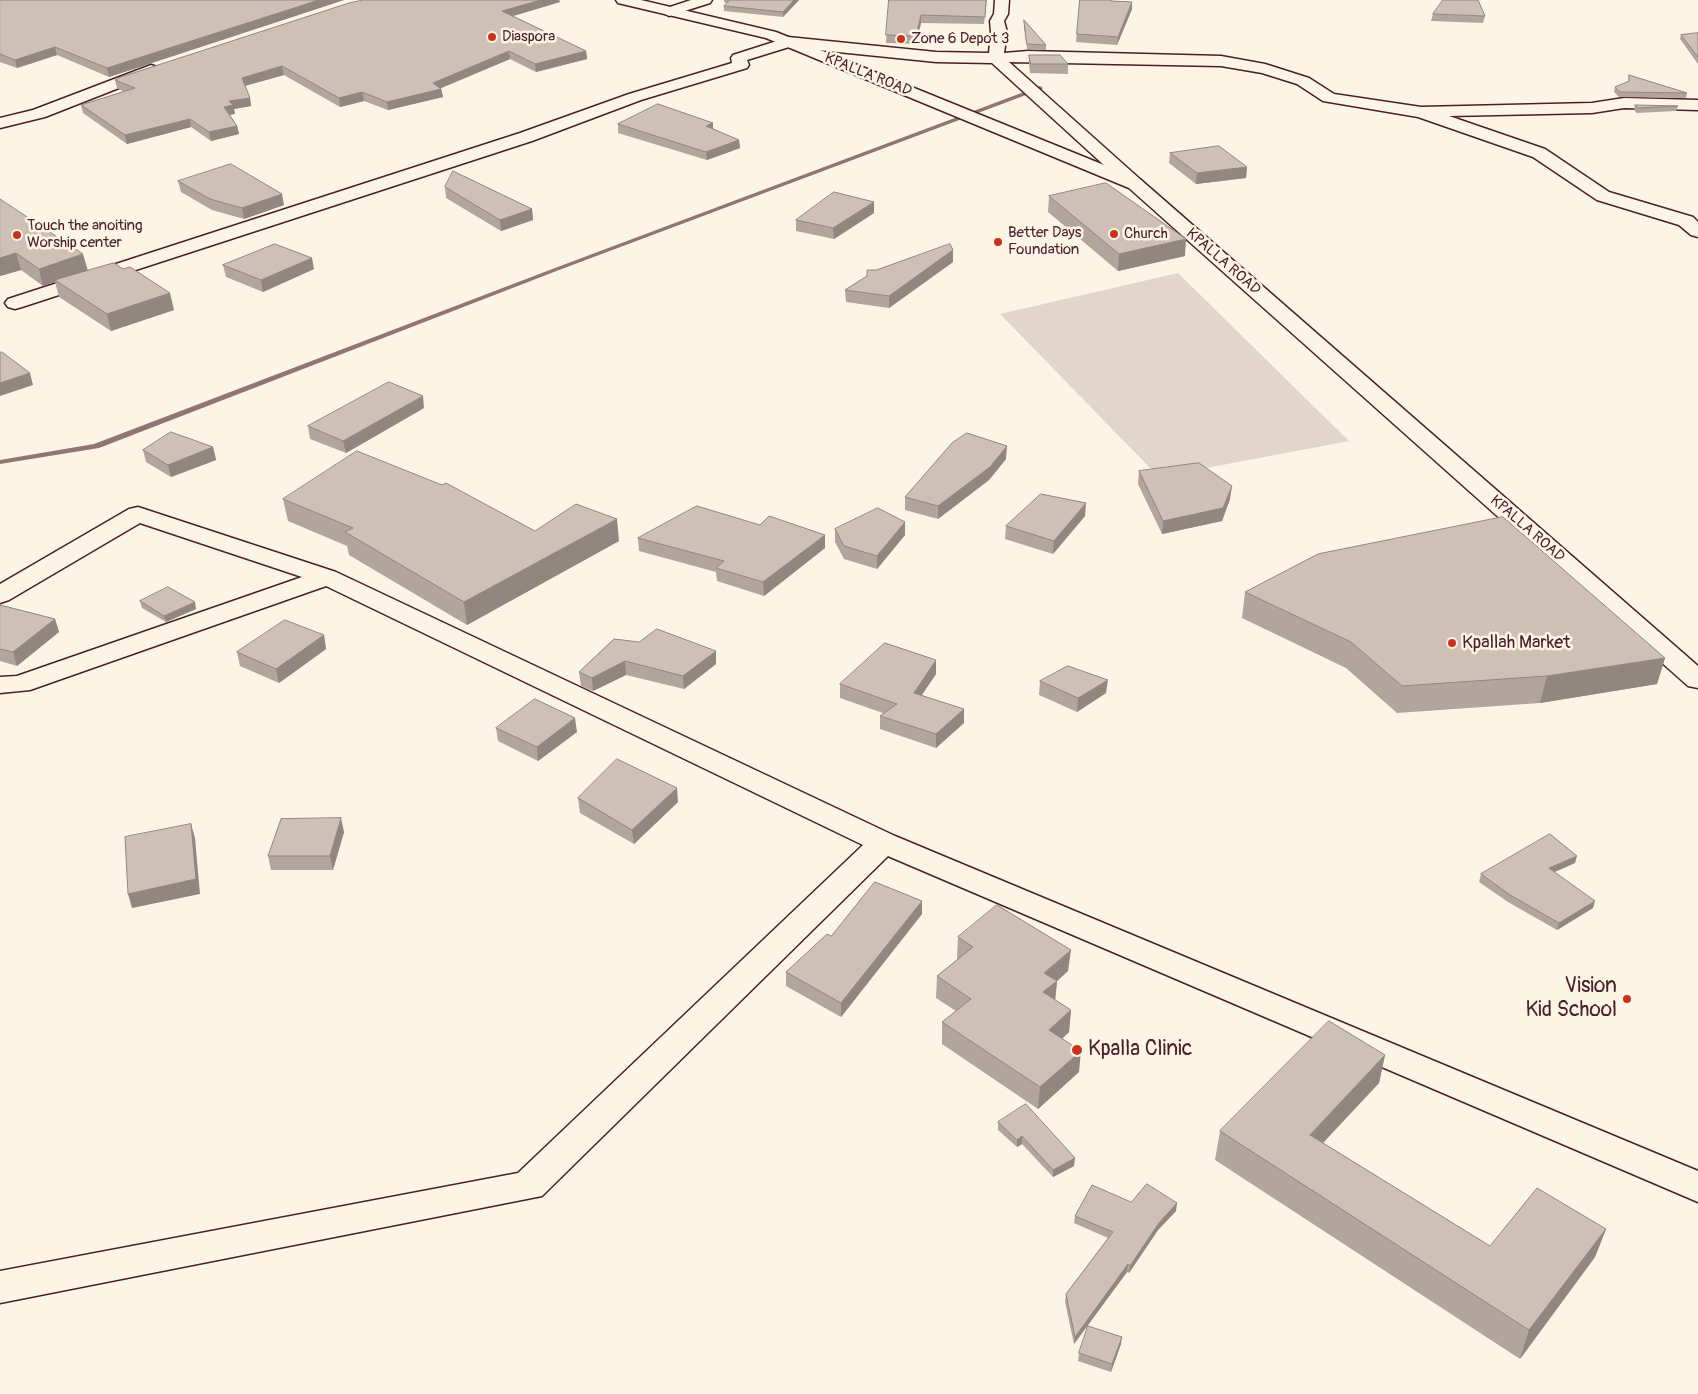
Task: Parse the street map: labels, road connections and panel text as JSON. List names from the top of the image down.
{
  "streets": {
    "street": ["KPALLA ROAD"]
  },
  "places": [
    "Diaspora",
    "Zone 6 Depot 3",
    "Church",
    "Touch the anoiting Worship center",
    "Better Days Foundation",
    "Kpallah Market",
    "Vision Kid School",
    "Kpalla Clinic"
  ]
}
